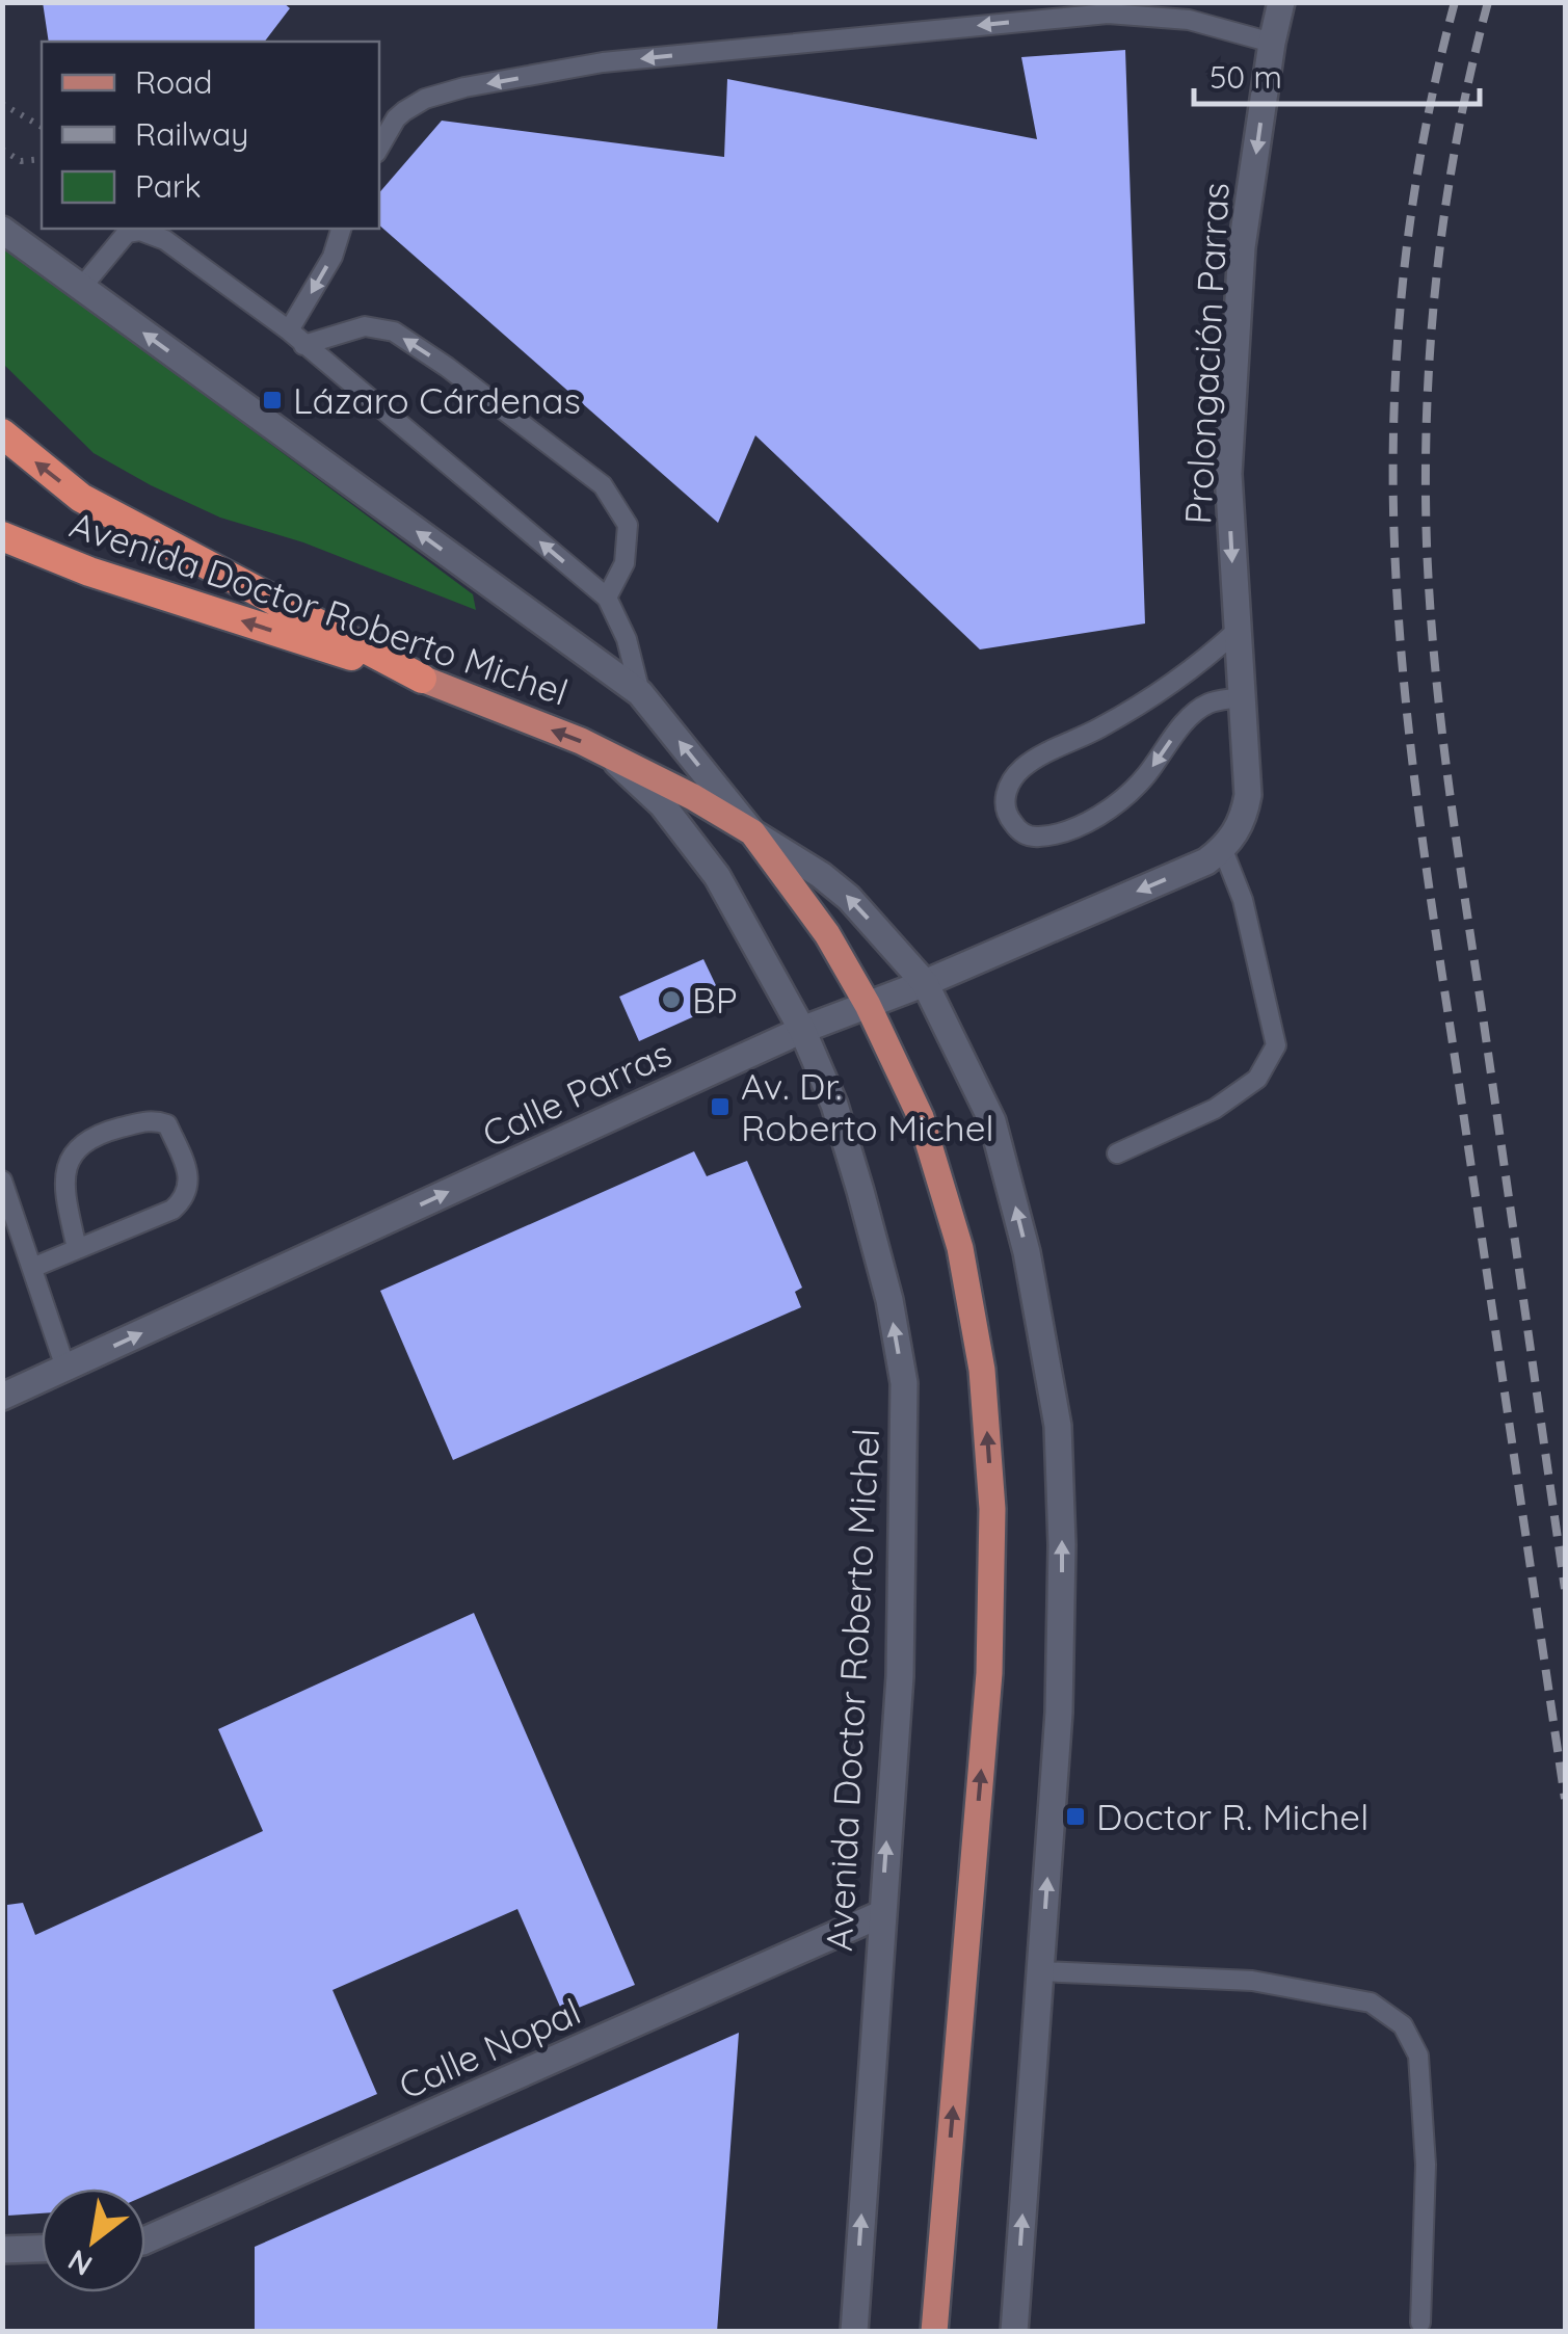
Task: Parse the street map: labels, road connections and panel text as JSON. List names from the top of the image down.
{
  "streets": {
    "highway": ["Avenida Doctor Roberto Michel"],
    "main road": ["Prolongación Parras", "Calle Parras", "Calle Nopal"]
  },
  "crossings": [
    ["Prolongación Parras", "Calle Parras"],
    ["Avenida Doctor Roberto Michel", "Calle Parras"],
    ["Avenida Doctor Roberto Michel", "Calle Nopal"]
  ],
  "one_way": ["Prolongación Parras", "Avenida Doctor Roberto Michel"],
  "places": {
    "transit": ["Lázaro Cárdenas", "Av. Dr. Roberto Michel", "Doctor R. Michel"],
    "other": ["BP"]
  },
  "legend": ["Road", "Railway", "Park"],
  "scale_bar": "50 m",
  "north": "bottom left"
}
